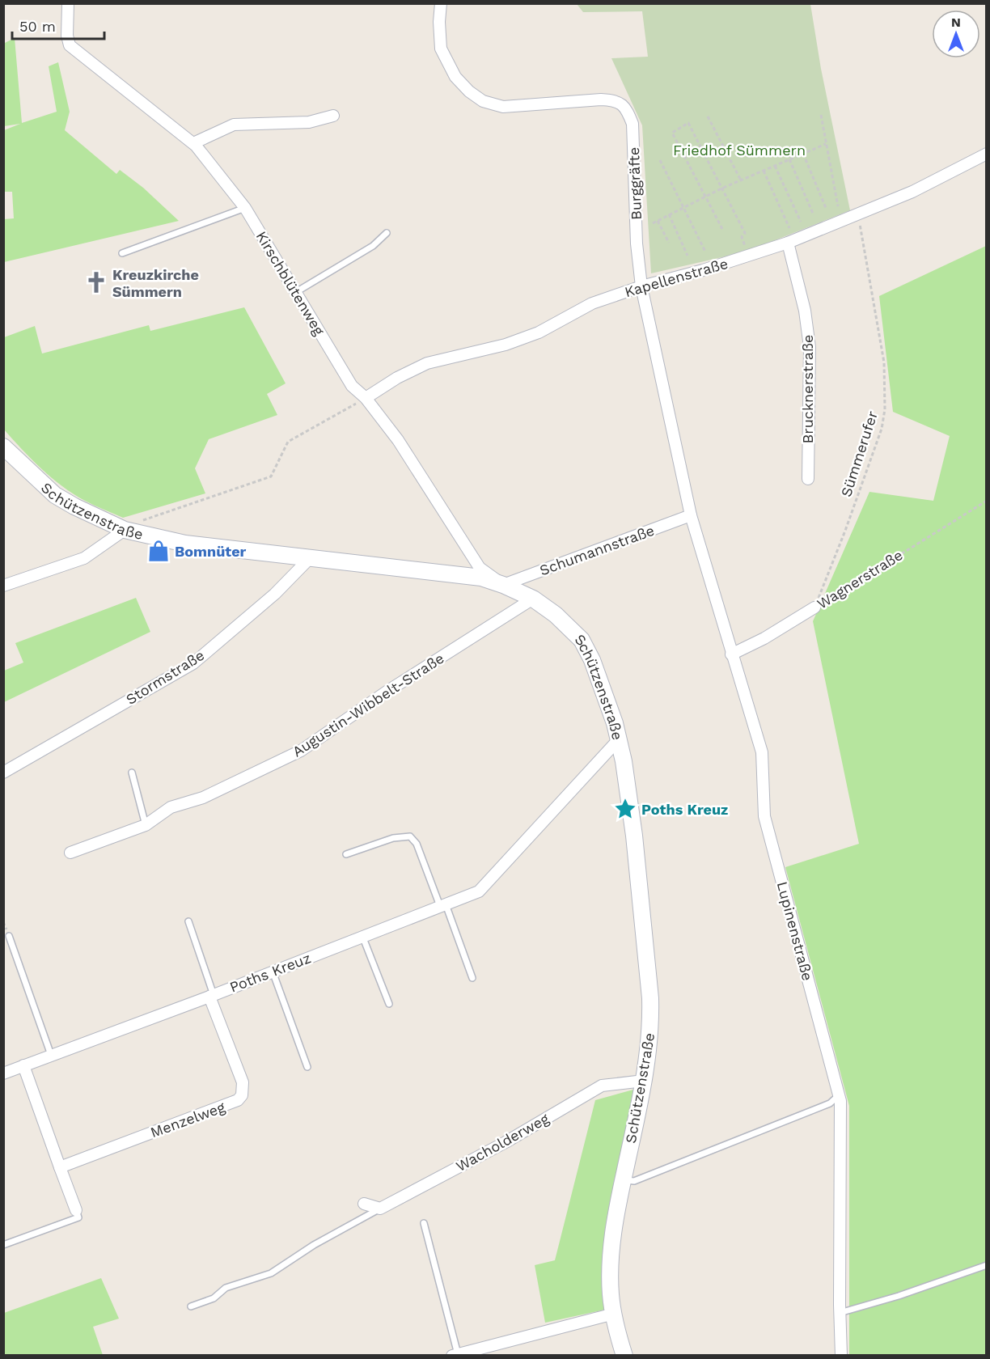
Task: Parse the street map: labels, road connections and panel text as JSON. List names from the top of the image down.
{
  "streets": {
    "street": [
      "Burggräfte",
      "Kapellenstraße",
      "Kirschblütenweg",
      "Brucknerstraße",
      "Schützenstraße",
      "Schumannstraße",
      "Wagnerstraße",
      "Stormstraße",
      "Augustin-Wibbelt-Straße",
      "Lupinenstraße",
      "Poths Kreuz",
      "Menzelweg",
      "Wacholderweg"
    ],
    "path": ["Sümmerufer"]
  },
  "crossings": [
    ["Burggräfte", "Kapellenstraße"],
    ["Burggräfte", "Schumannstraße"],
    ["Burggräfte", "Lupinenstraße"],
    ["Kapellenstraße", "Kirschblütenweg"],
    ["Kapellenstraße", "Brucknerstraße"],
    ["Kapellenstraße", "Sümmerufer"],
    ["Kirschblütenweg", "Schützenstraße"],
    ["Kirschblütenweg", "Schumannstraße"],
    ["Sümmerufer", "Wagnerstraße"],
    ["Schützenstraße", "Schumannstraße"],
    ["Schützenstraße", "Stormstraße"],
    ["Schützenstraße", "Augustin-Wibbelt-Straße"],
    ["Schützenstraße", "Poths Kreuz"],
    ["Schützenstraße", "Wacholderweg"],
    ["Schumannstraße", "Lupinenstraße"],
    ["Wagnerstraße", "Lupinenstraße"],
    ["Poths Kreuz", "Menzelweg"]
  ],
  "parks": ["Friedhof Sümmern"],
  "places": {
    "church": ["Kreuzkirche Sümmern"],
    "shop": ["Bomnüter"],
    "place": ["Poths Kreuz"]
  },
  "scale_bar": "50 m",
  "north": "top"
}
